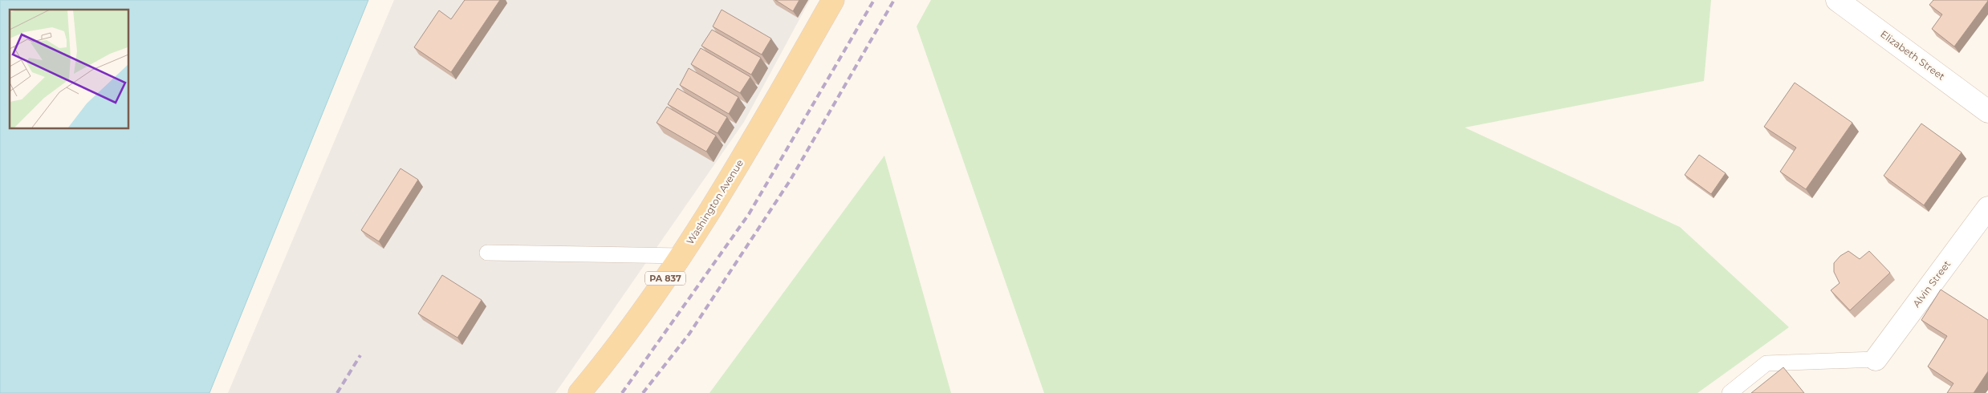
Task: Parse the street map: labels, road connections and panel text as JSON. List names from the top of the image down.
{
  "streets": {
    "main road": ["Washington Avenue", "PA 837"],
    "street": ["Elizabeth Street", "Alvin Street"]
  }
}
